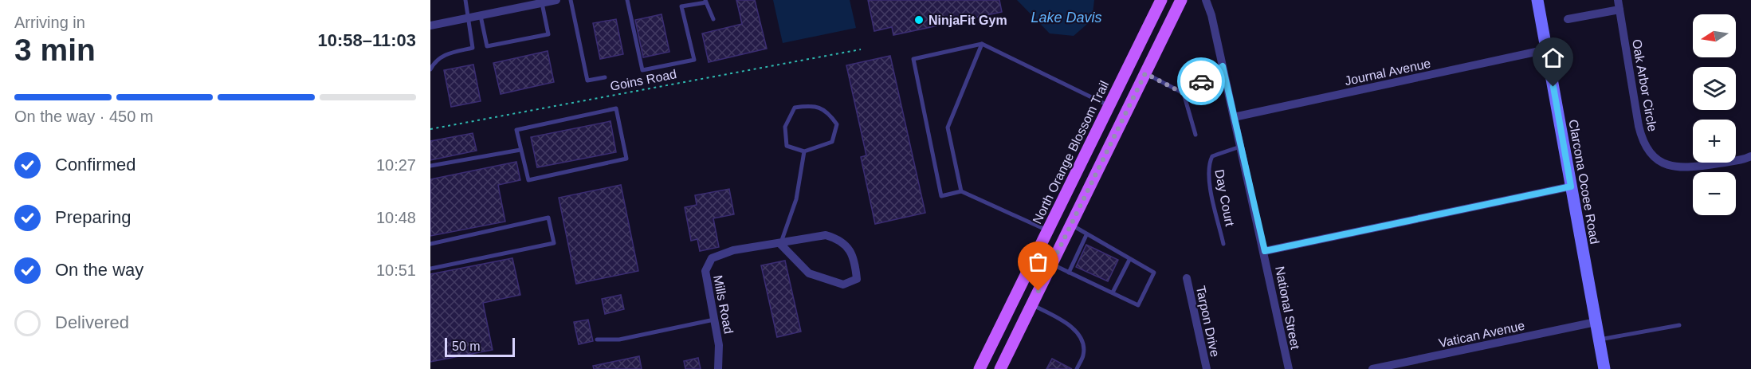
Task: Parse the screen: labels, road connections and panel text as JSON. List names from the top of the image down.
{
  "streets": {
    "main road": ["North Orange Blossom Trail", "Clarcona Ocoee Road"],
    "street": [
      "Journal Avenue",
      "Oak Arbor Circle",
      "Mills Road",
      "National Street",
      "Tarpon Drive",
      "Vatican Avenue"
    ],
    "lane": ["Day Court"],
    "path": ["Goins Road"]
  },
  "crossings": [
    ["Journal Avenue", "Clarcona Ocoee Road"],
    ["Journal Avenue", "National Street"],
    ["Clarcona Ocoee Road", "Vatican Avenue"],
    ["Day Court", "National Street"]
  ],
  "water": ["Lake Davis"],
  "places": ["NinjaFit Gym"],
  "scale_bar": "50 m",
  "north": "left",
  "page": {
    "heading": ["3 min", "Arriving in", "10:58–11:03"],
    "map_buttons": ["+", "−"],
    "bar": "On the way · 450 m",
    "list": [
      ["Confirmed", "10:27"],
      ["Preparing", "10:48"],
      ["On the way", "10:51"],
      "Delivered"
    ],
    "scale": "50 m"
  }
}
